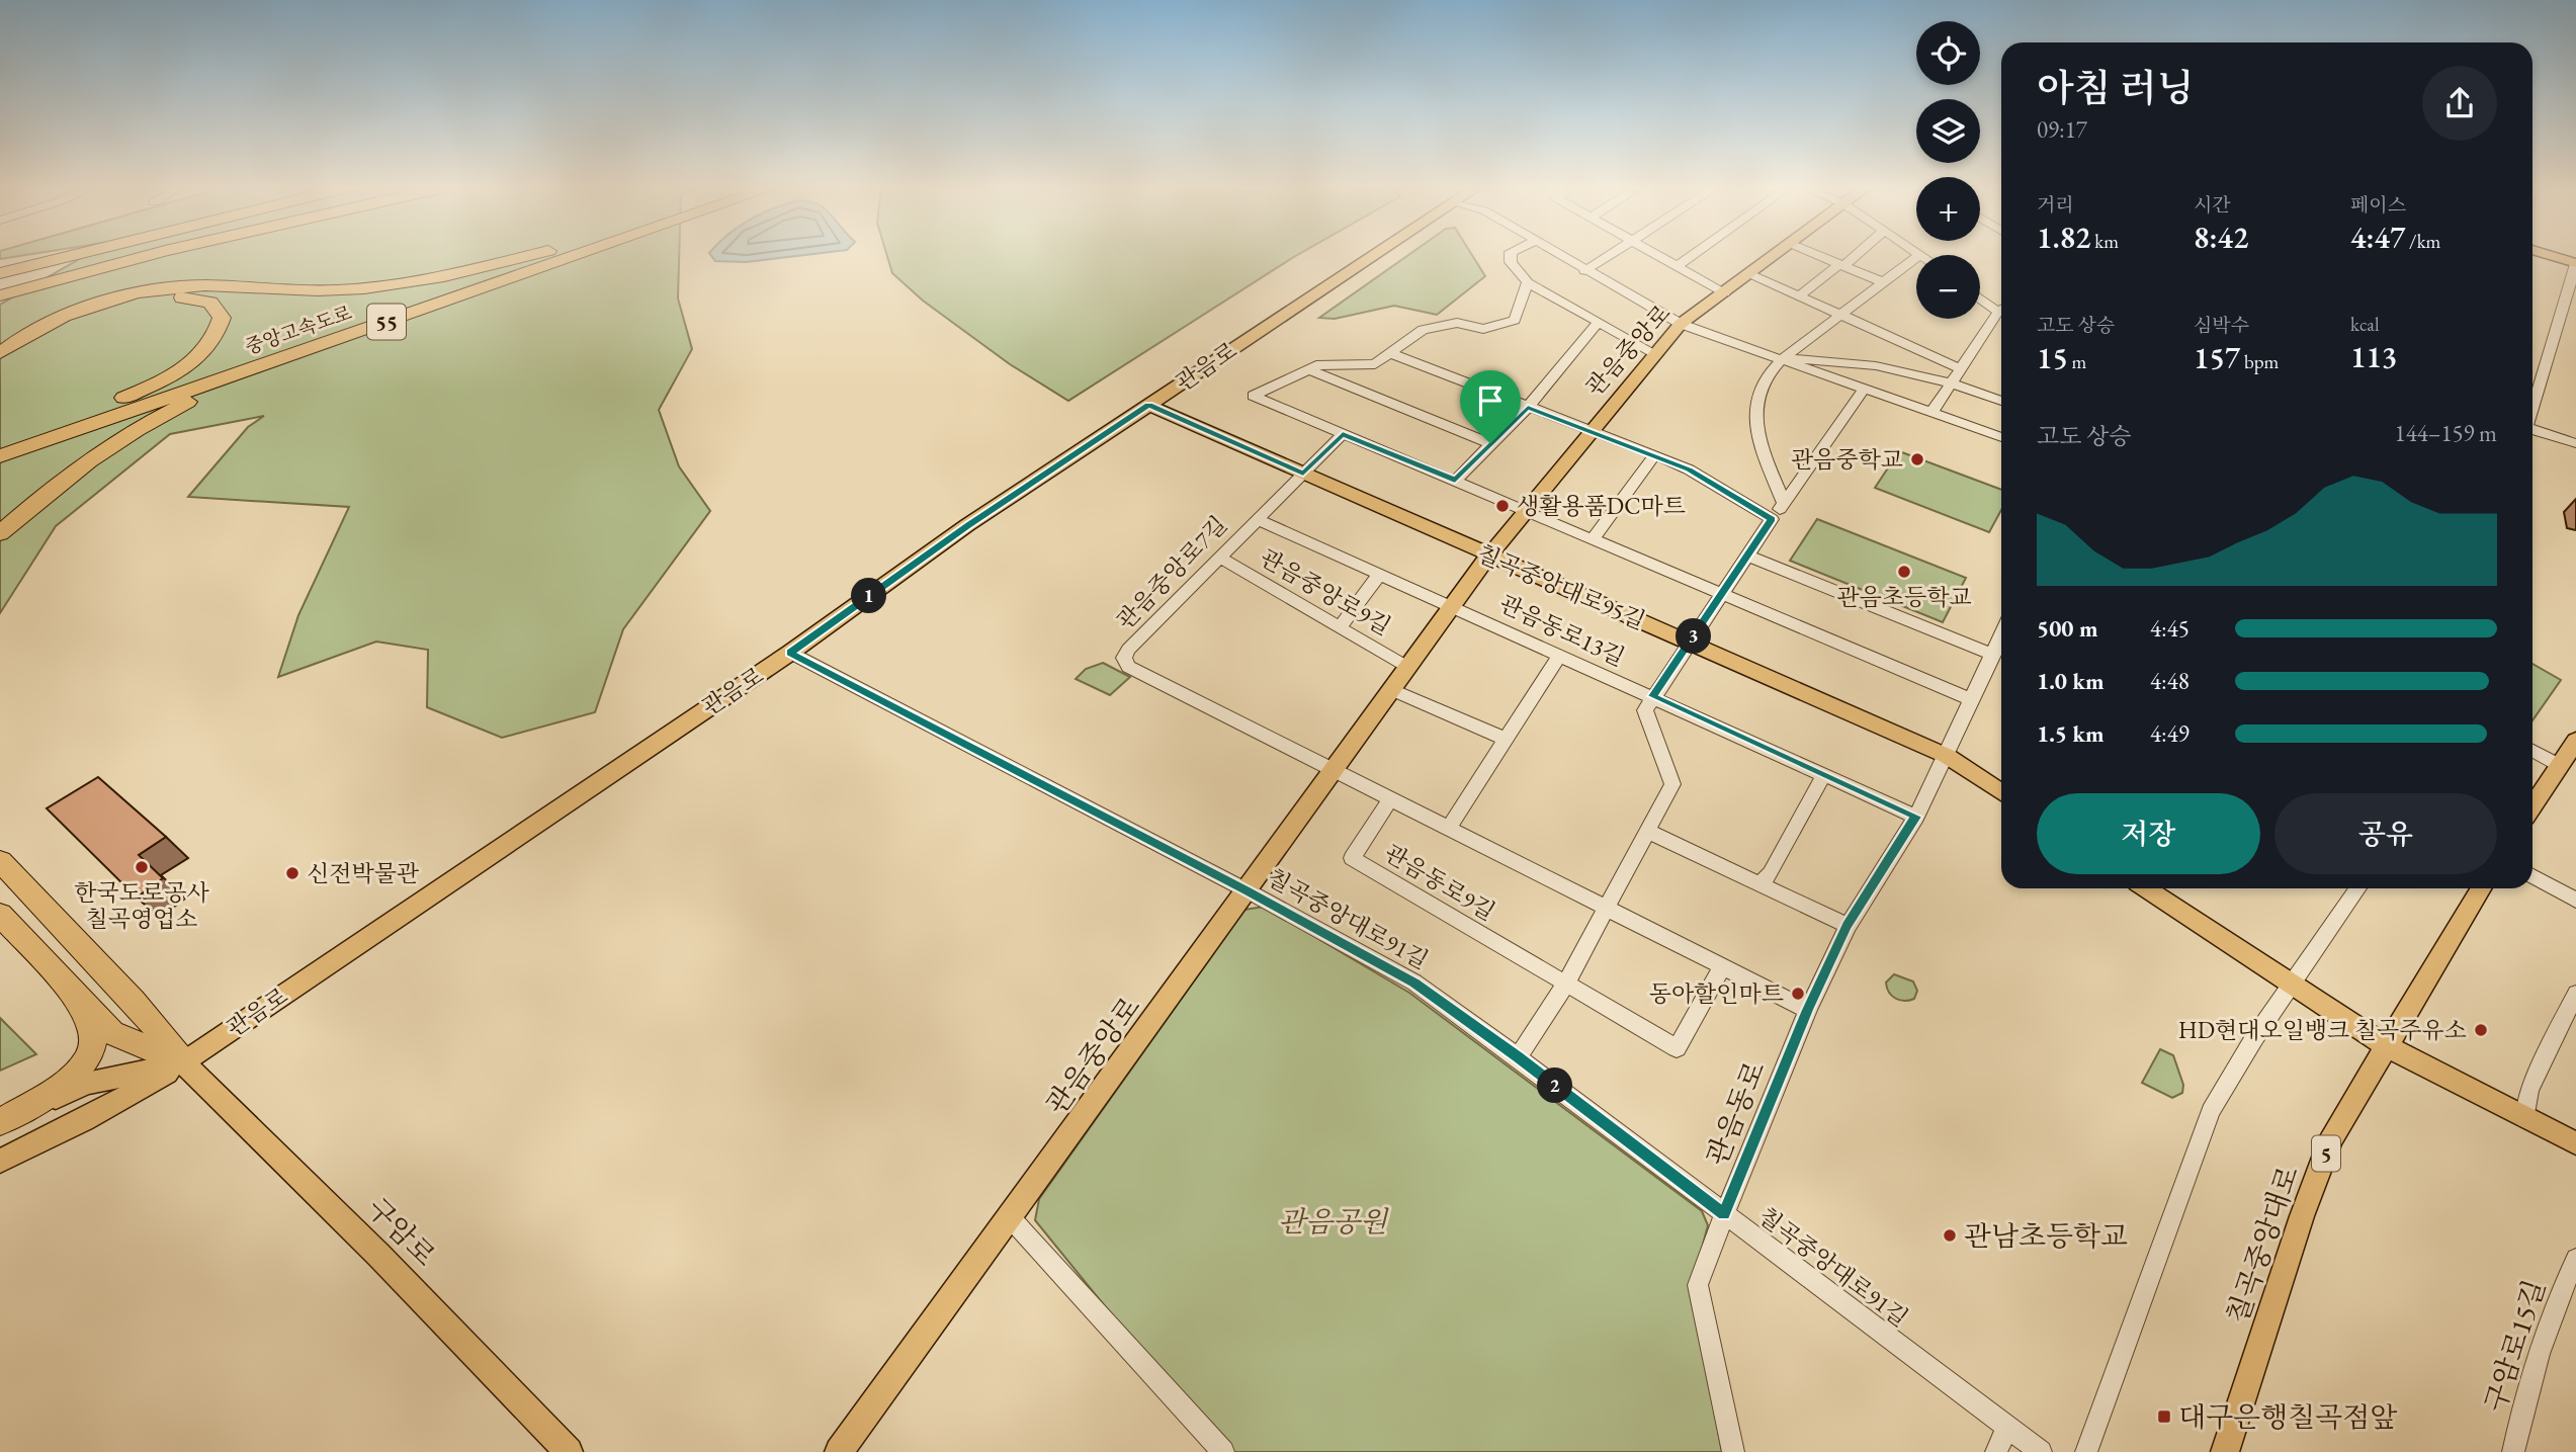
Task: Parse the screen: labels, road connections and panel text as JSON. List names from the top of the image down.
{
  "streets": {
    "highway": ["55", "중앙고속도로"],
    "main road": [
      "관음중앙로",
      "관음로",
      "칠곡중앙대로95길",
      "5",
      "구암로",
      "칠곡중앙대로"
    ],
    "street": [
      "관음중앙로7길",
      "관음중앙로9길",
      "관음동로13길",
      "관음동로9길",
      "칠곡중앙대로91길",
      "관음동로",
      "구암로15길"
    ]
  },
  "crossings": [
    ["관음중앙로", "관음중앙로7길"],
    ["관음중앙로", "칠곡중앙대로95길"],
    ["관음중앙로", "관음중앙로9길"],
    ["관음중앙로", "관음동로13길"],
    ["관음중앙로", "칠곡중앙대로91길"],
    ["관음로", "칠곡중앙대로95길"],
    ["관음로", "칠곡중앙대로91길"],
    ["관음로", "구암로"],
    ["관음중앙로7길", "칠곡중앙대로95길"],
    ["관음중앙로7길", "관음중앙로9길"],
    ["칠곡중앙대로95길", "관음동로"],
    ["관음중앙로9길", "관음동로13길"],
    ["관음동로13길", "관음동로"],
    ["칠곡중앙대로91길", "관음동로"]
  ],
  "parks": ["관음공원"],
  "places": {
    "other": [
      "관음중학교",
      "생활용품DC마트",
      "관음초등학교",
      "한국도로공사 칠곡영업소",
      "신전박물관",
      "동아할인마트",
      "HD현대오일뱅크 칠곡주유소",
      "관남초등학교"
    ],
    "transit": ["대구은행칠곡점앞"]
  },
  "page": {
    "map_buttons": ["+", "−"],
    "heading": ["아침 러닝", "09:17"],
    "stats": [
      ["거리", "1.82 km"],
      ["시간", "8:42"],
      ["페이스", "4:47 /km"],
      ["고도 상승", "15 m"],
      ["심박수", "157 bpm"],
      ["kcal", "113"]
    ],
    "chart": ["고도 상승", "144–159 m"],
    "pins": ["1", "3", "2"],
    "list": [
      {
        "name": "500 m",
        "note": "4:45"
      },
      {
        "name": "1.0 km",
        "note": "4:48"
      },
      {
        "name": "1.5 km",
        "note": "4:49"
      }
    ],
    "buttons": ["저장", "공유"]
  }
}
